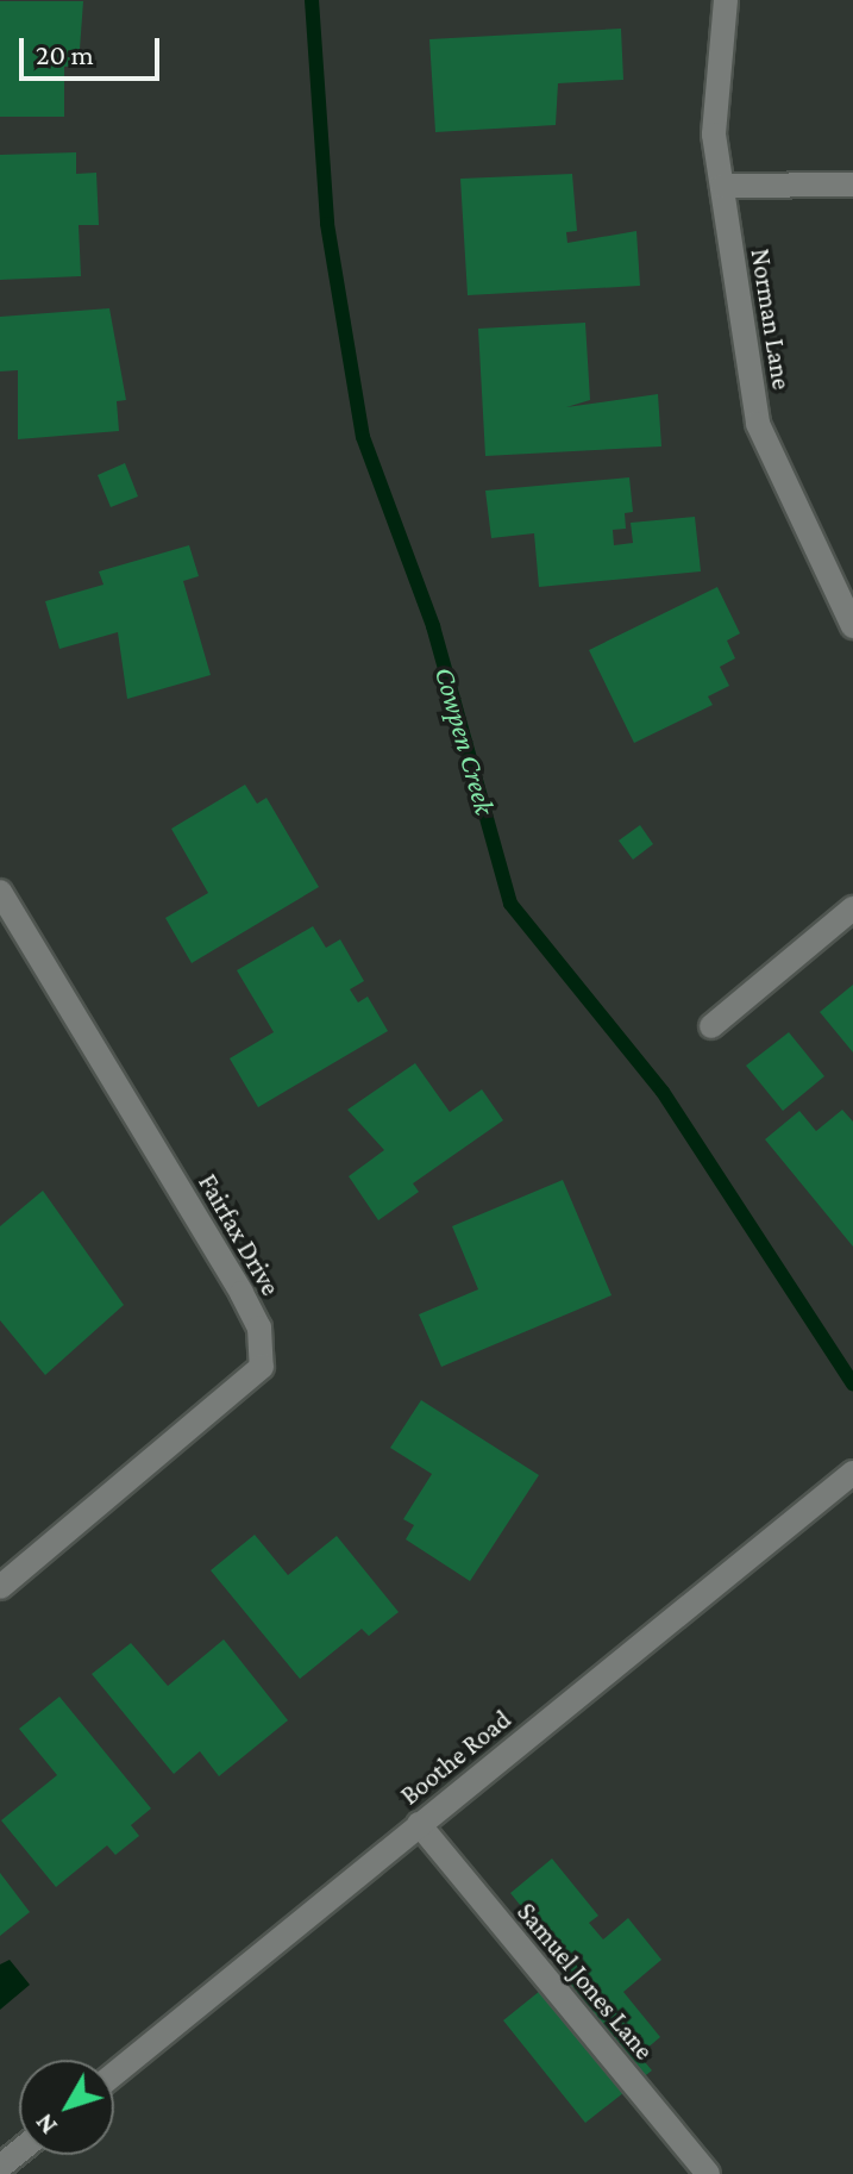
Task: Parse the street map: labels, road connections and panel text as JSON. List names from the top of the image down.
{
  "streets": {
    "street": [
      "Norman Lane",
      "Fairfax Drive",
      "Boothe Road",
      "Samuel Jones Lane"
    ]
  },
  "crossings": [
    ["Boothe Road", "Samuel Jones Lane"]
  ],
  "water": ["Cowpen Creek"],
  "scale_bar": "20 m",
  "north": "bottom left"
}
